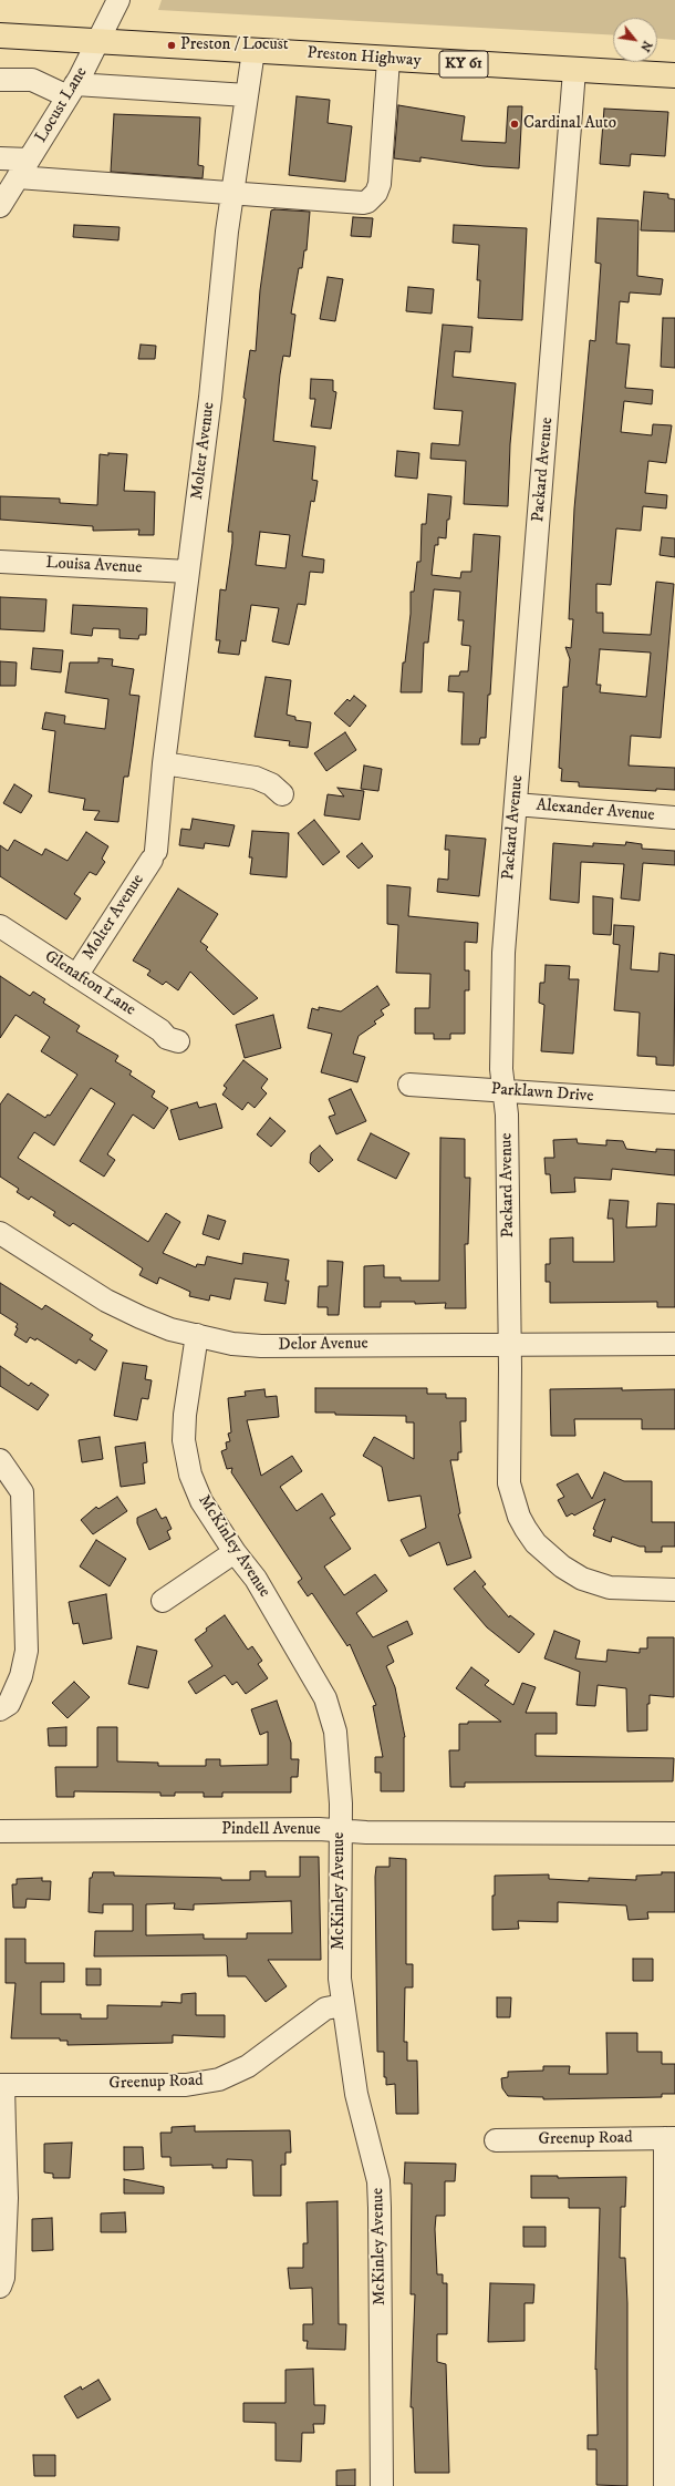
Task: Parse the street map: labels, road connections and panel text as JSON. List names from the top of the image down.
{
  "streets": {
    "main road": ["Preston Highway", "KY 61"],
    "street": [
      "Locust Lane",
      "Molter Avenue",
      "Packard Avenue",
      "Louisa Avenue",
      "Alexander Avenue",
      "Glenafton Lane",
      "Parklawn Drive",
      "Delor Avenue",
      "McKinley Avenue",
      "Pindell Avenue",
      "Greenup Road"
    ]
  },
  "crossings": [
    ["Preston Highway", "Locust Lane"],
    ["Preston Highway", "Molter Avenue"],
    ["Preston Highway", "Packard Avenue"],
    ["Molter Avenue", "Louisa Avenue"],
    ["Molter Avenue", "Glenafton Lane"],
    ["Packard Avenue", "Alexander Avenue"],
    ["Packard Avenue", "Parklawn Drive"],
    ["Packard Avenue", "Delor Avenue"],
    ["Delor Avenue", "McKinley Avenue"],
    ["McKinley Avenue", "Pindell Avenue"],
    ["McKinley Avenue", "Greenup Road"]
  ],
  "places": ["Preston / Locust", "Cardinal Auto"],
  "north": "bottom right"
}
